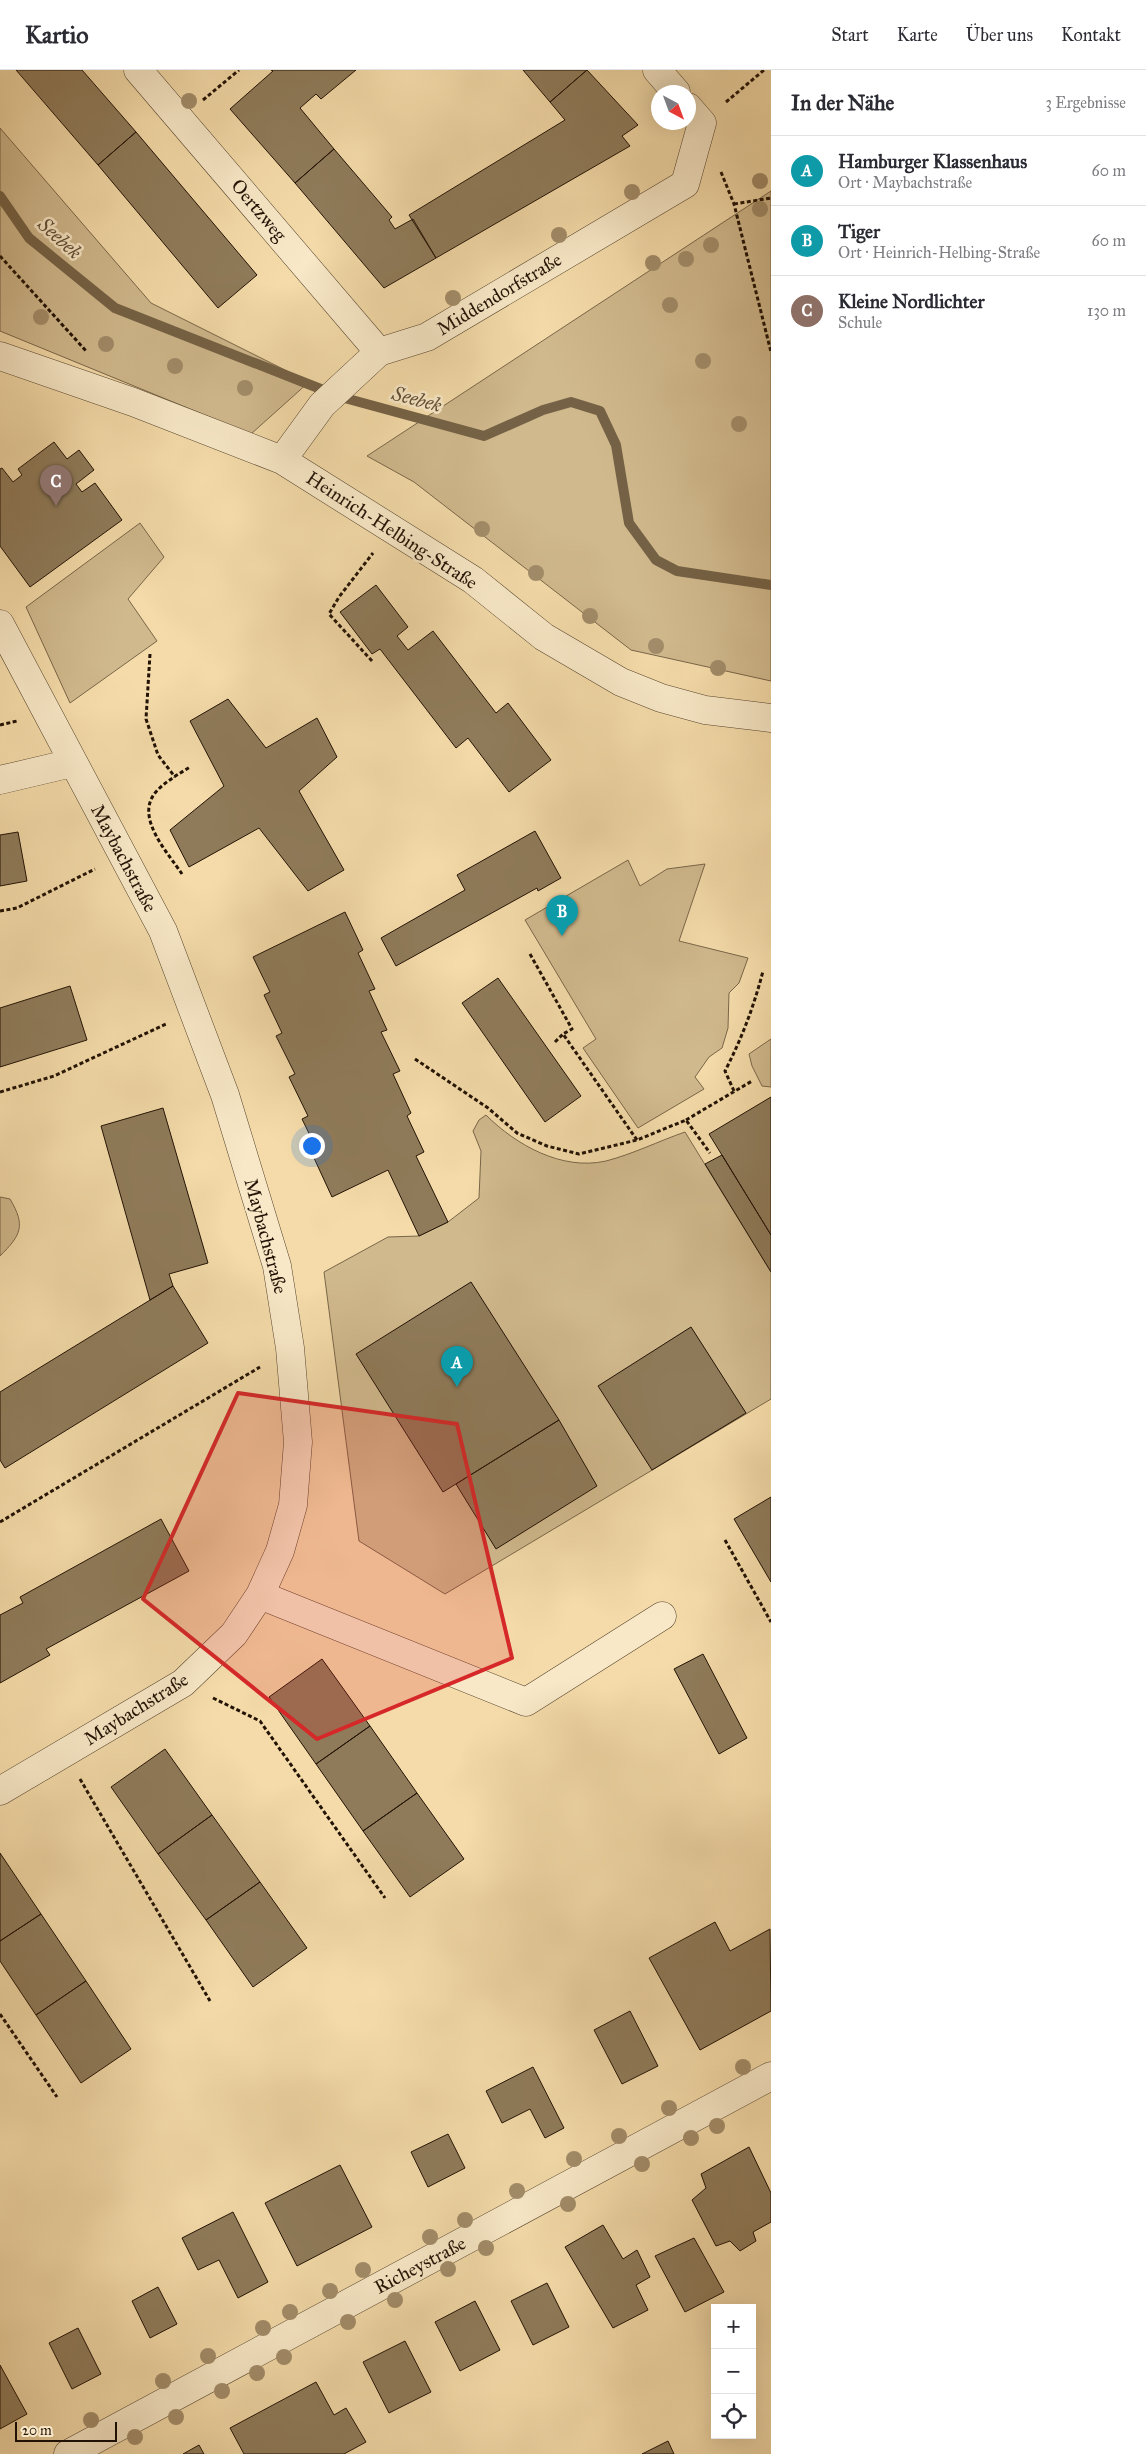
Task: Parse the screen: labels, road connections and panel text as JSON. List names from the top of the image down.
{
  "streets": {
    "street": [
      "Oertzweg",
      "Middendorfstraße",
      "Heinrich-Helbing-Straße",
      "Maybachstraße",
      "Richeystraße"
    ]
  },
  "crossings": [
    ["Oertzweg", "Middendorfstraße"],
    ["Middendorfstraße", "Heinrich-Helbing-Straße"]
  ],
  "water": ["Seebek"],
  "scale_bar": "20 m",
  "north": "bottom right",
  "page": {
    "header": "Kartio",
    "nav": [
      "Start",
      "Karte",
      "Über uns",
      "Kontakt"
    ],
    "heading": ["In der Nähe", "3 Ergebnisse"],
    "list": [
      {
        "mark": "A",
        "name": "Hamburger Klassenhaus",
        "note": "Ort · Maybachstraße",
        "value": "60 m"
      },
      {
        "mark": "B",
        "name": "Tiger",
        "note": "Ort · Heinrich-Helbing-Straße",
        "value": "60 m"
      },
      {
        "mark": "C",
        "name": "Kleine Nordlichter",
        "note": "Schule",
        "value": "130 m"
      }
    ],
    "pins": ["C", "B", "A"],
    "map_buttons": ["+", "−"],
    "scale": "20 m"
  }
}
